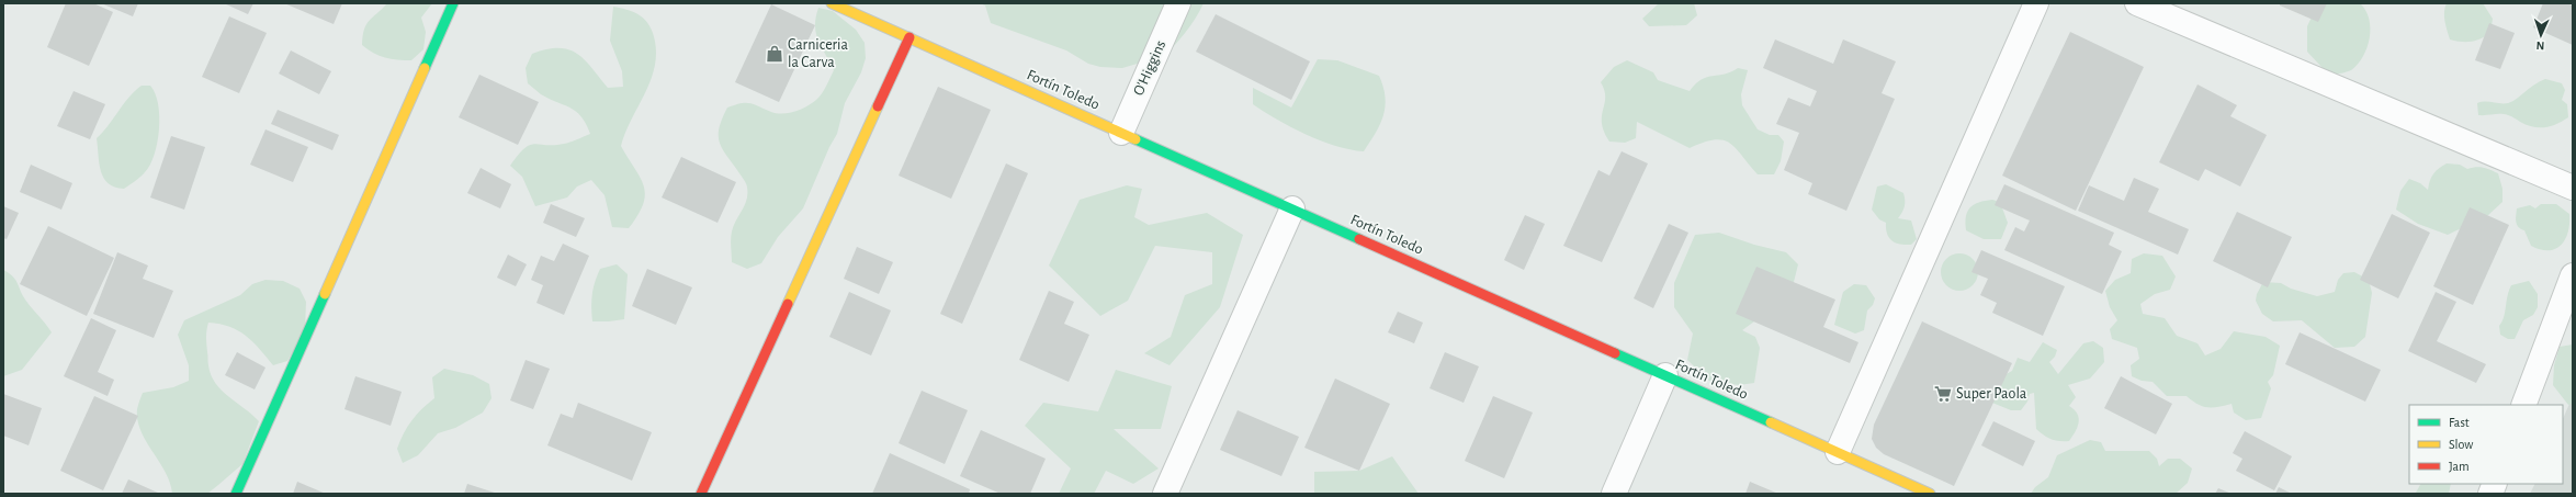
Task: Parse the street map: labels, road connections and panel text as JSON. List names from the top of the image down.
{
  "streets": {
    "street": ["O'Higgins", "Fortín Toledo"]
  },
  "crossings": [
    ["O'Higgins", "Fortín Toledo"]
  ],
  "places": {
    "shop": ["Carniceria la Carva"],
    "supermarket": ["Super Paola"]
  },
  "legend": ["Fast", "Slow", "Jam"],
  "north": "bottom"
}
